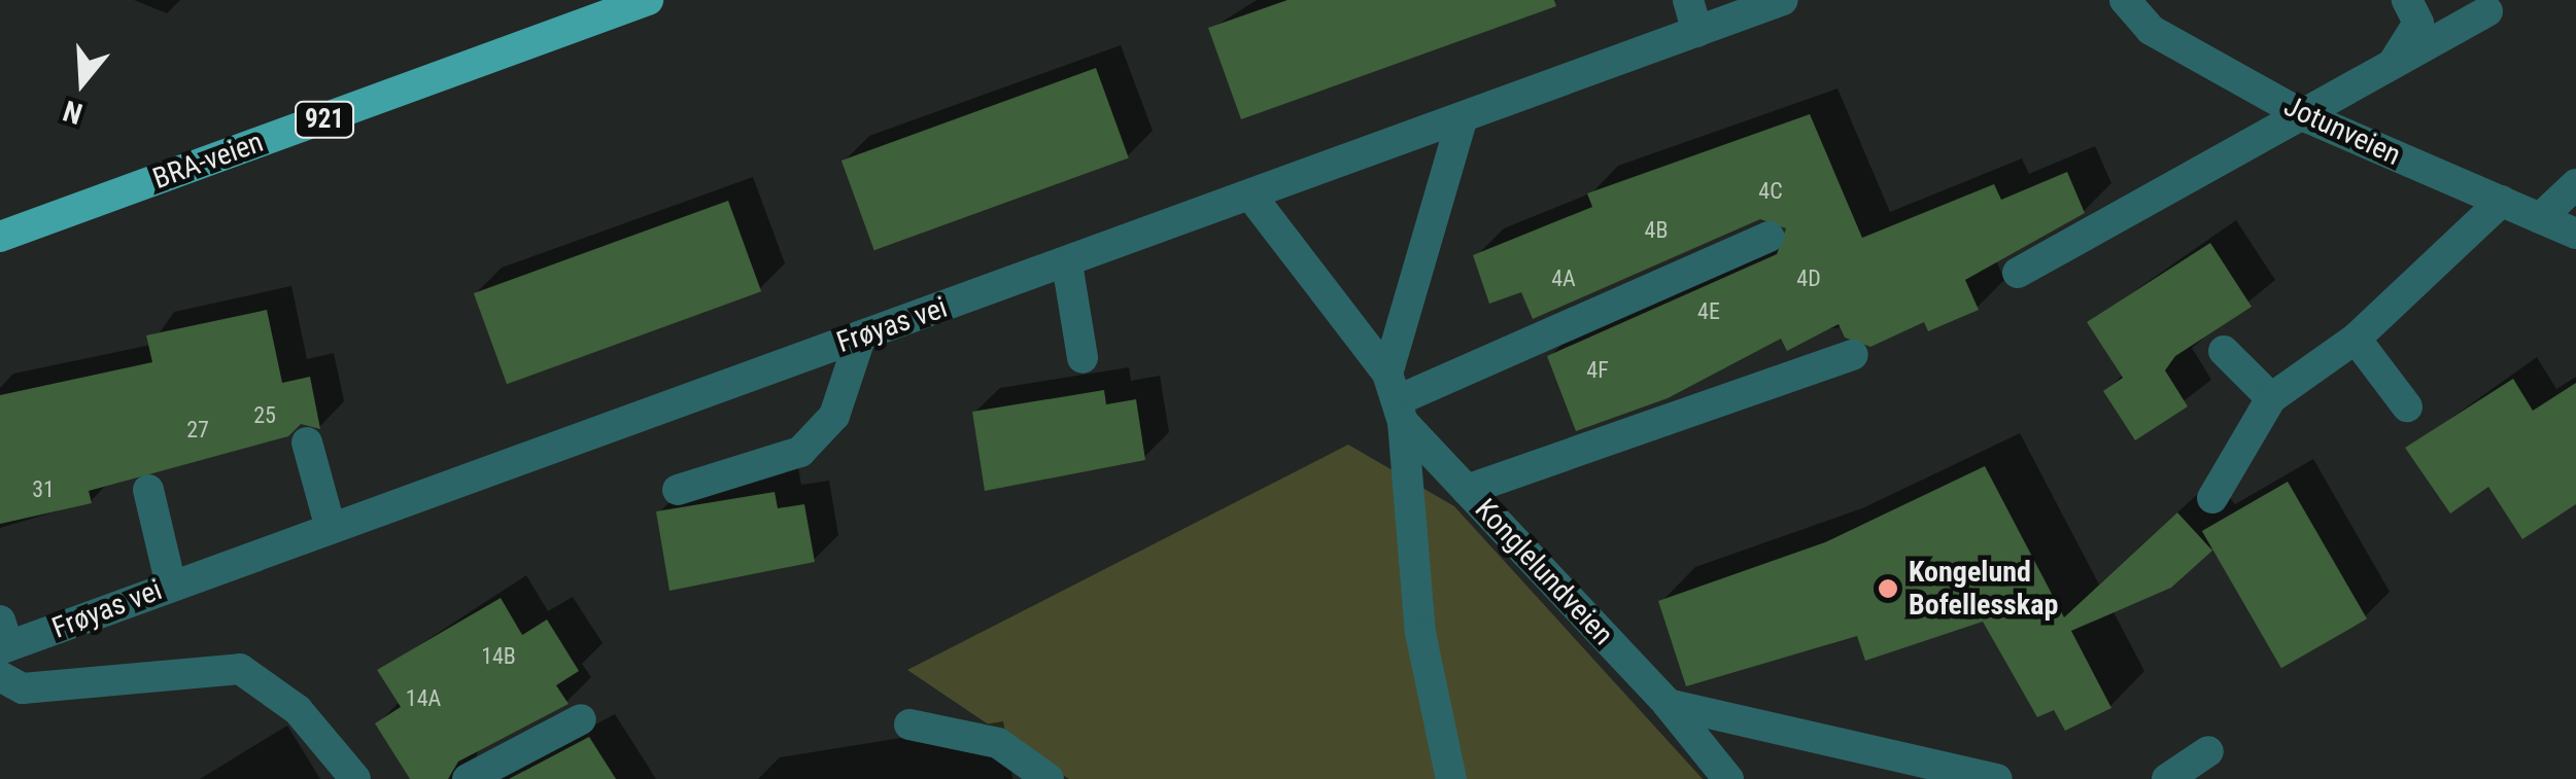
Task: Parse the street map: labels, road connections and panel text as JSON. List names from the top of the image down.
{
  "streets": {
    "main road": ["921", "BRA-veien"],
    "street": ["Jotunveien", "Frøyas vei", "Konglelundveien"]
  },
  "crossings": [
    ["Frøyas vei", "Konglelundveien"]
  ],
  "places": ["Kongelund Bofellesskap"],
  "house_numbers": [
    "4C",
    "4B",
    "4A",
    "4D",
    "4E",
    "4F",
    "25",
    "27",
    "31",
    "14B",
    "14A"
  ],
  "north": "bottom"
}
